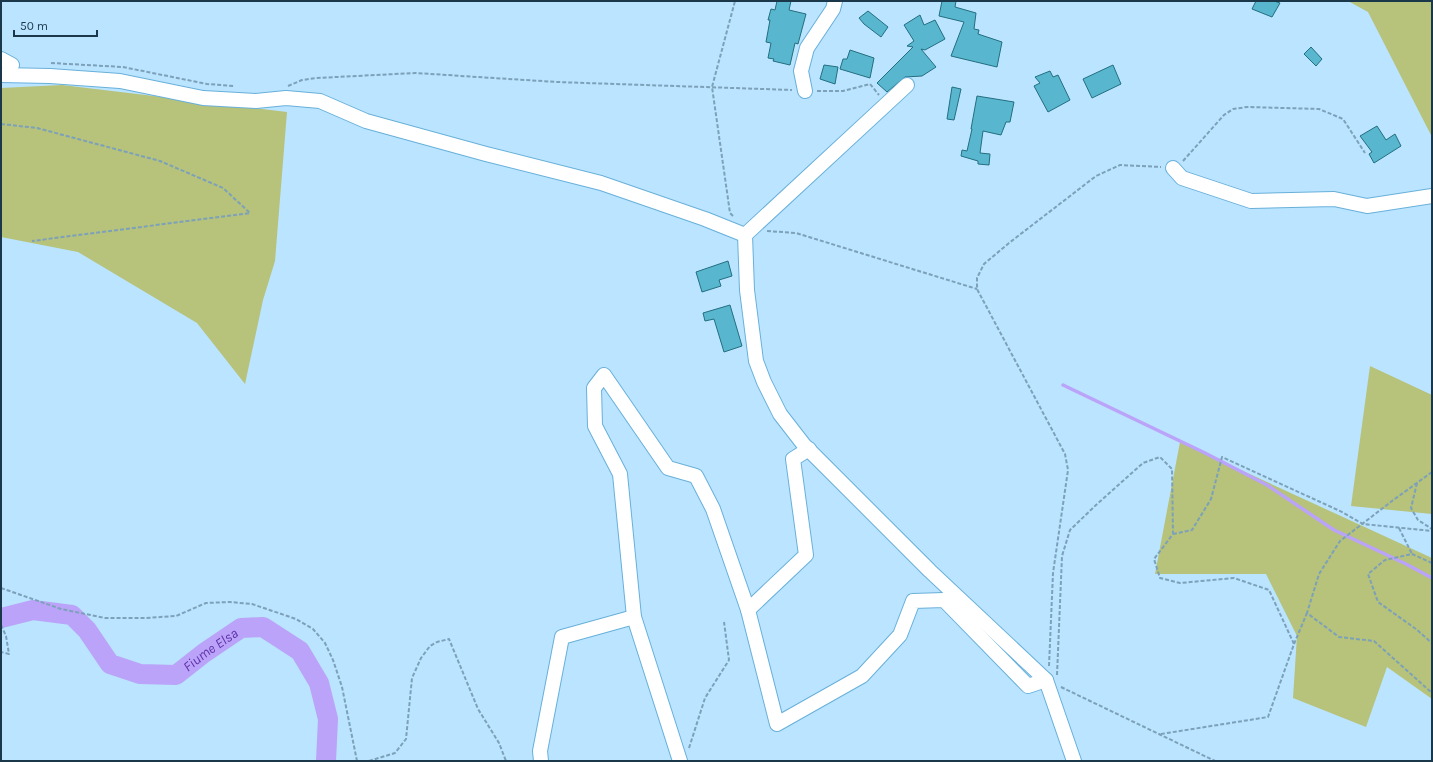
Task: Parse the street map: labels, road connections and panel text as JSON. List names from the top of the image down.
{
  "water": ["Fiume Elsa"],
  "scale_bar": "50 m"
}
